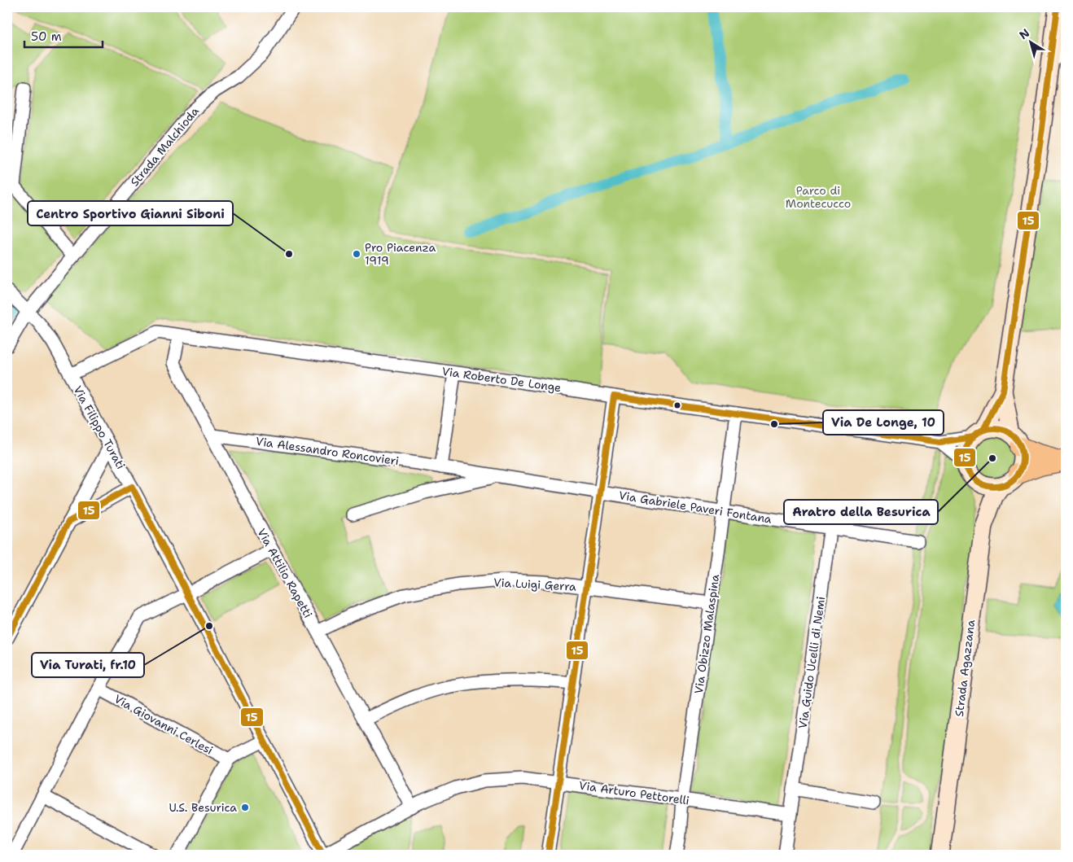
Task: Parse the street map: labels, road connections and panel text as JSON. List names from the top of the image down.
{
  "streets": {
    "main road": ["Strada Agazzana"],
    "street": [
      "Strada Malchioda",
      "Via Roberto De Longe",
      "Via Filippo Turati",
      "Via Alessandro Roncovieri",
      "Via Gabriele Paveri Fontana",
      "Via Attilio Rapetti",
      "Via Luigi Gerra",
      "Via Obizzo Malaspina",
      "Via Guido Ucelli di Nemi",
      "Via Giovanni Cerlesi",
      "Via Arturo Pettorelli"
    ]
  },
  "crossings": [
    ["Strada Malchioda", "Via Filippo Turati"],
    ["Via Roberto De Longe", "Via Filippo Turati"],
    ["Via Roberto De Longe", "Via Attilio Rapetti"],
    ["Via Roberto De Longe", "Via Obizzo Malaspina"],
    ["Via Filippo Turati", "Via Arturo Pettorelli"],
    ["Via Alessandro Roncovieri", "Via Gabriele Paveri Fontana"],
    ["Via Alessandro Roncovieri", "Via Attilio Rapetti"],
    ["Via Gabriele Paveri Fontana", "Via Obizzo Malaspina"],
    ["Via Attilio Rapetti", "Via Luigi Gerra"],
    ["Via Attilio Rapetti", "Via Arturo Pettorelli"],
    ["Via Luigi Gerra", "Via Obizzo Malaspina"],
    ["Via Obizzo Malaspina", "Via Arturo Pettorelli"],
    ["Via Guido Ucelli di Nemi", "Via Arturo Pettorelli"]
  ],
  "parks": ["Parco di Montecucco"],
  "places": [
    "Centro Sportivo Gianni Siboni",
    "Pro Piacenza 1919",
    "Via De Longe, 10",
    "Aratro della Besurica",
    "Via Turati, fr.10",
    "U.S. Besurica"
  ],
  "lines": ["transit line 15"],
  "scale_bar": "50 m",
  "north": "top left"
}
